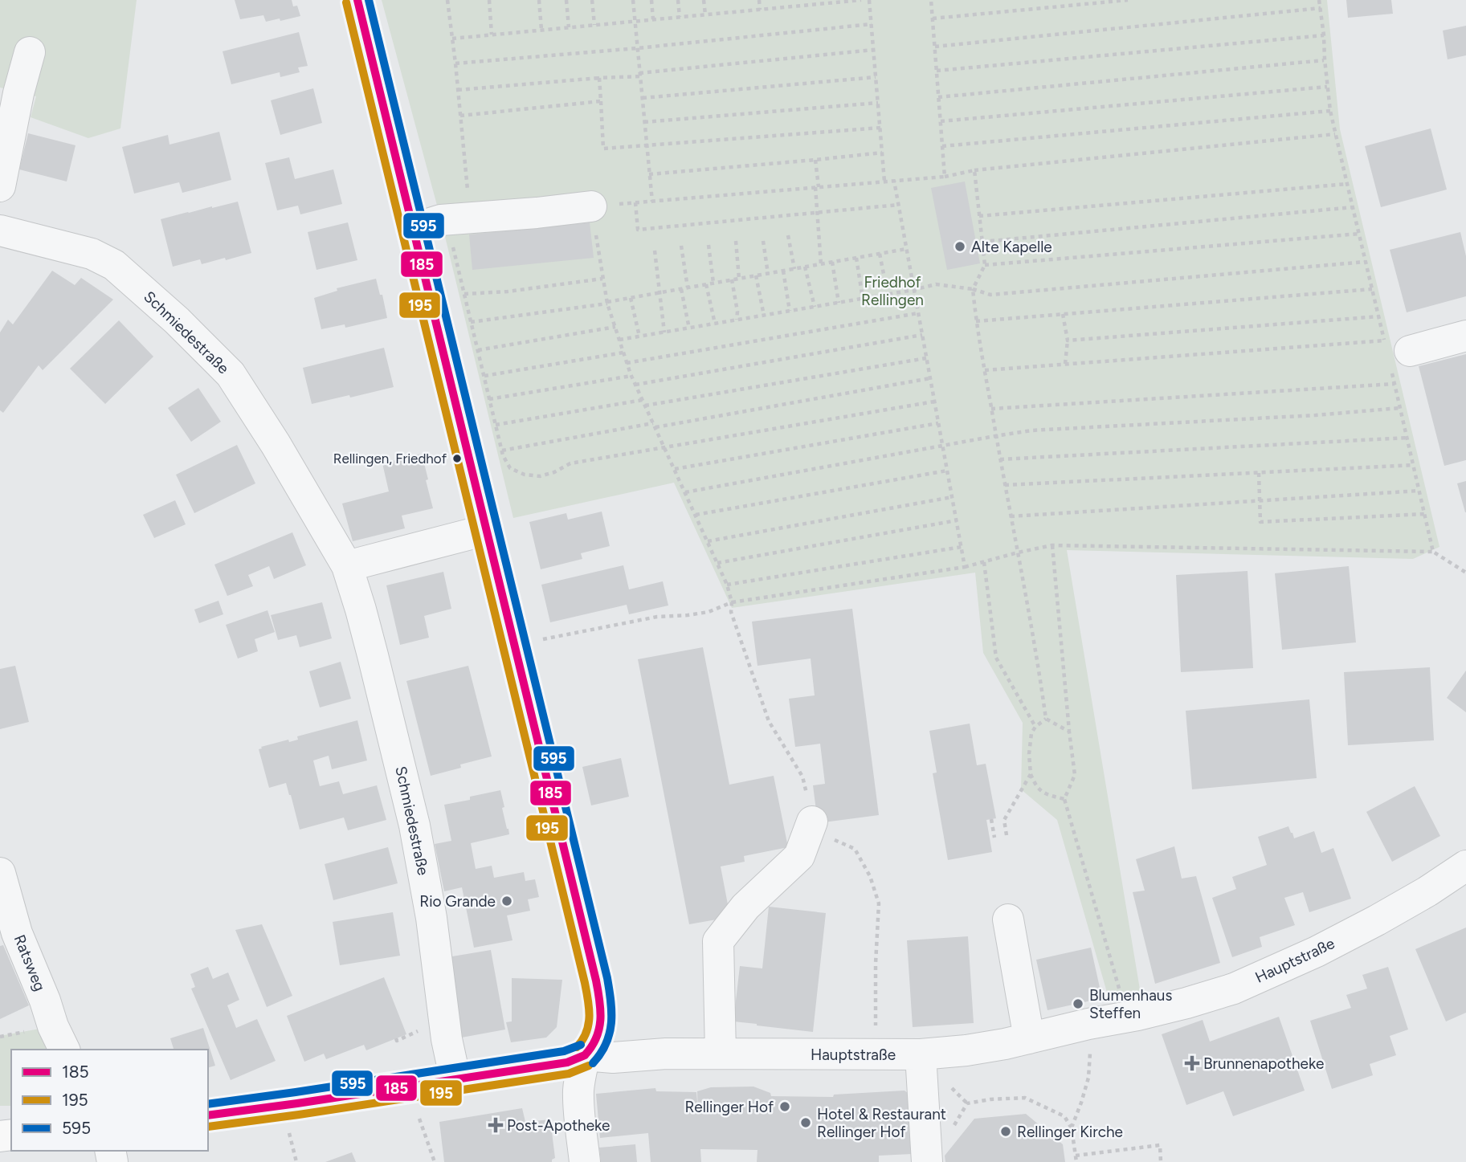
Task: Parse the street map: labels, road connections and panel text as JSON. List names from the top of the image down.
{
  "streets": {
    "main road": ["Hauptstraße"],
    "street": ["Schmiedestraße", "Ratsweg"]
  },
  "crossings": [
    ["Schmiedestraße", "Hauptstraße"]
  ],
  "parks": ["Friedhof Rellingen"],
  "places": {
    "other": [
      "Alte Kapelle",
      "Rellingen, Friedhof",
      "Rio Grande",
      "Blumenhaus Steffen",
      "Rellinger Hof",
      "Hotel & Restaurant Rellinger Hof",
      "Rellinger Kirche"
    ],
    "health": ["Brunnenapotheke", "Post-Apotheke"]
  },
  "lines": ["transit line 185", "transit line 595", "transit line 195"],
  "legend": ["185", "195", "595"]
}
